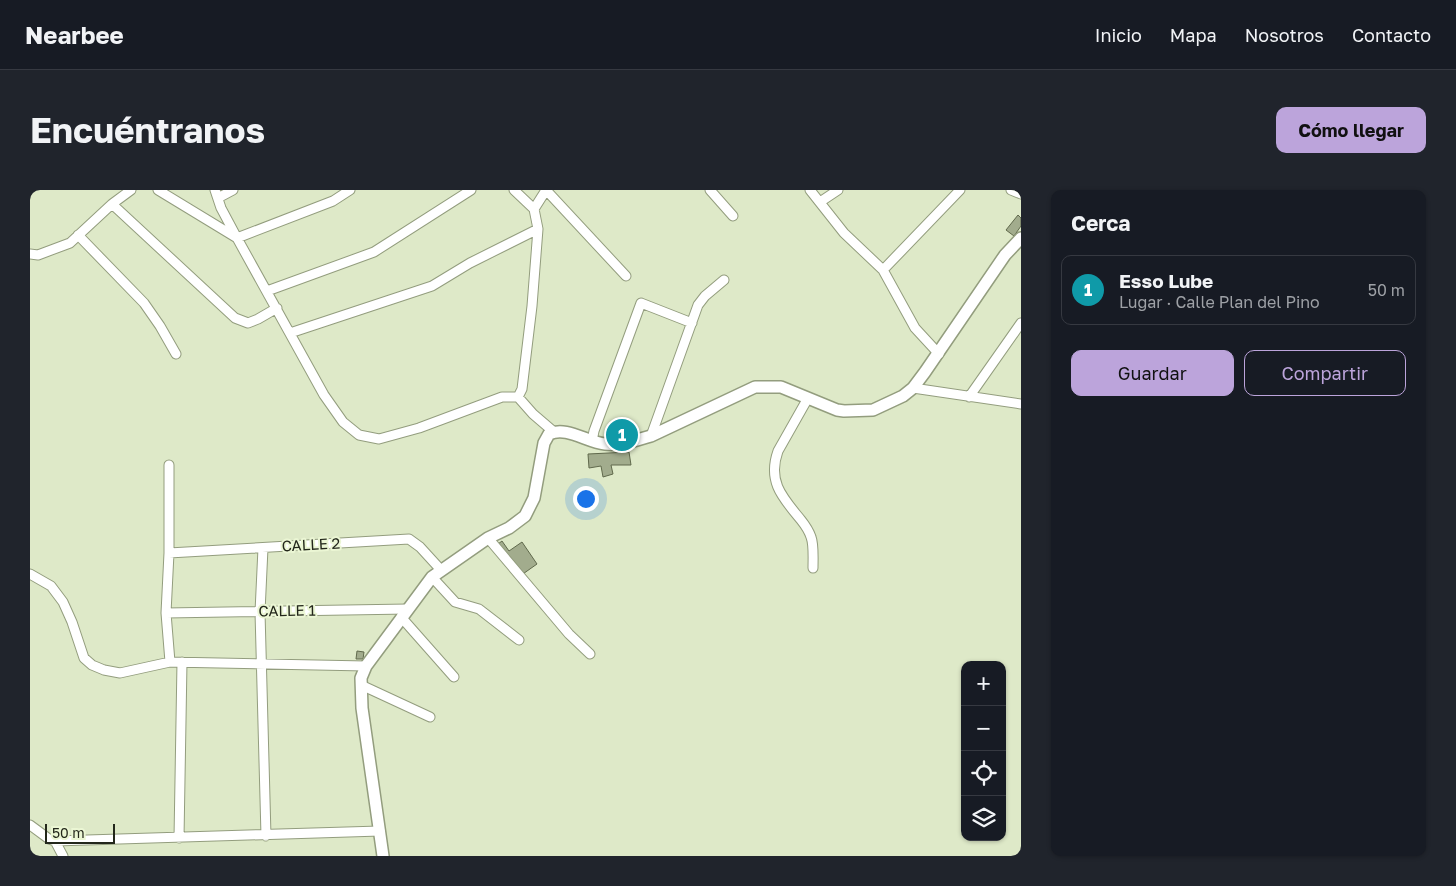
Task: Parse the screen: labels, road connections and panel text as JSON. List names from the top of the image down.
{
  "streets": {
    "street": ["CALLE 2", "CALLE 1"]
  },
  "scale_bar": "50 m",
  "page": {
    "header": "Nearbee",
    "nav": [
      "Inicio",
      "Mapa",
      "Nosotros",
      "Contacto"
    ],
    "buttons": [
      "Cómo llegar",
      ["Guardar", "Compartir"]
    ],
    "title": "Encuéntranos",
    "heading": "Cerca",
    "list": [
      {
        "mark": "1",
        "name": "Esso Lube",
        "note": "Lugar · Calle Plan del Pino",
        "value": "50 m"
      }
    ],
    "pins": "1",
    "map_buttons": ["+", "−"],
    "scale": "50 m"
  }
}
